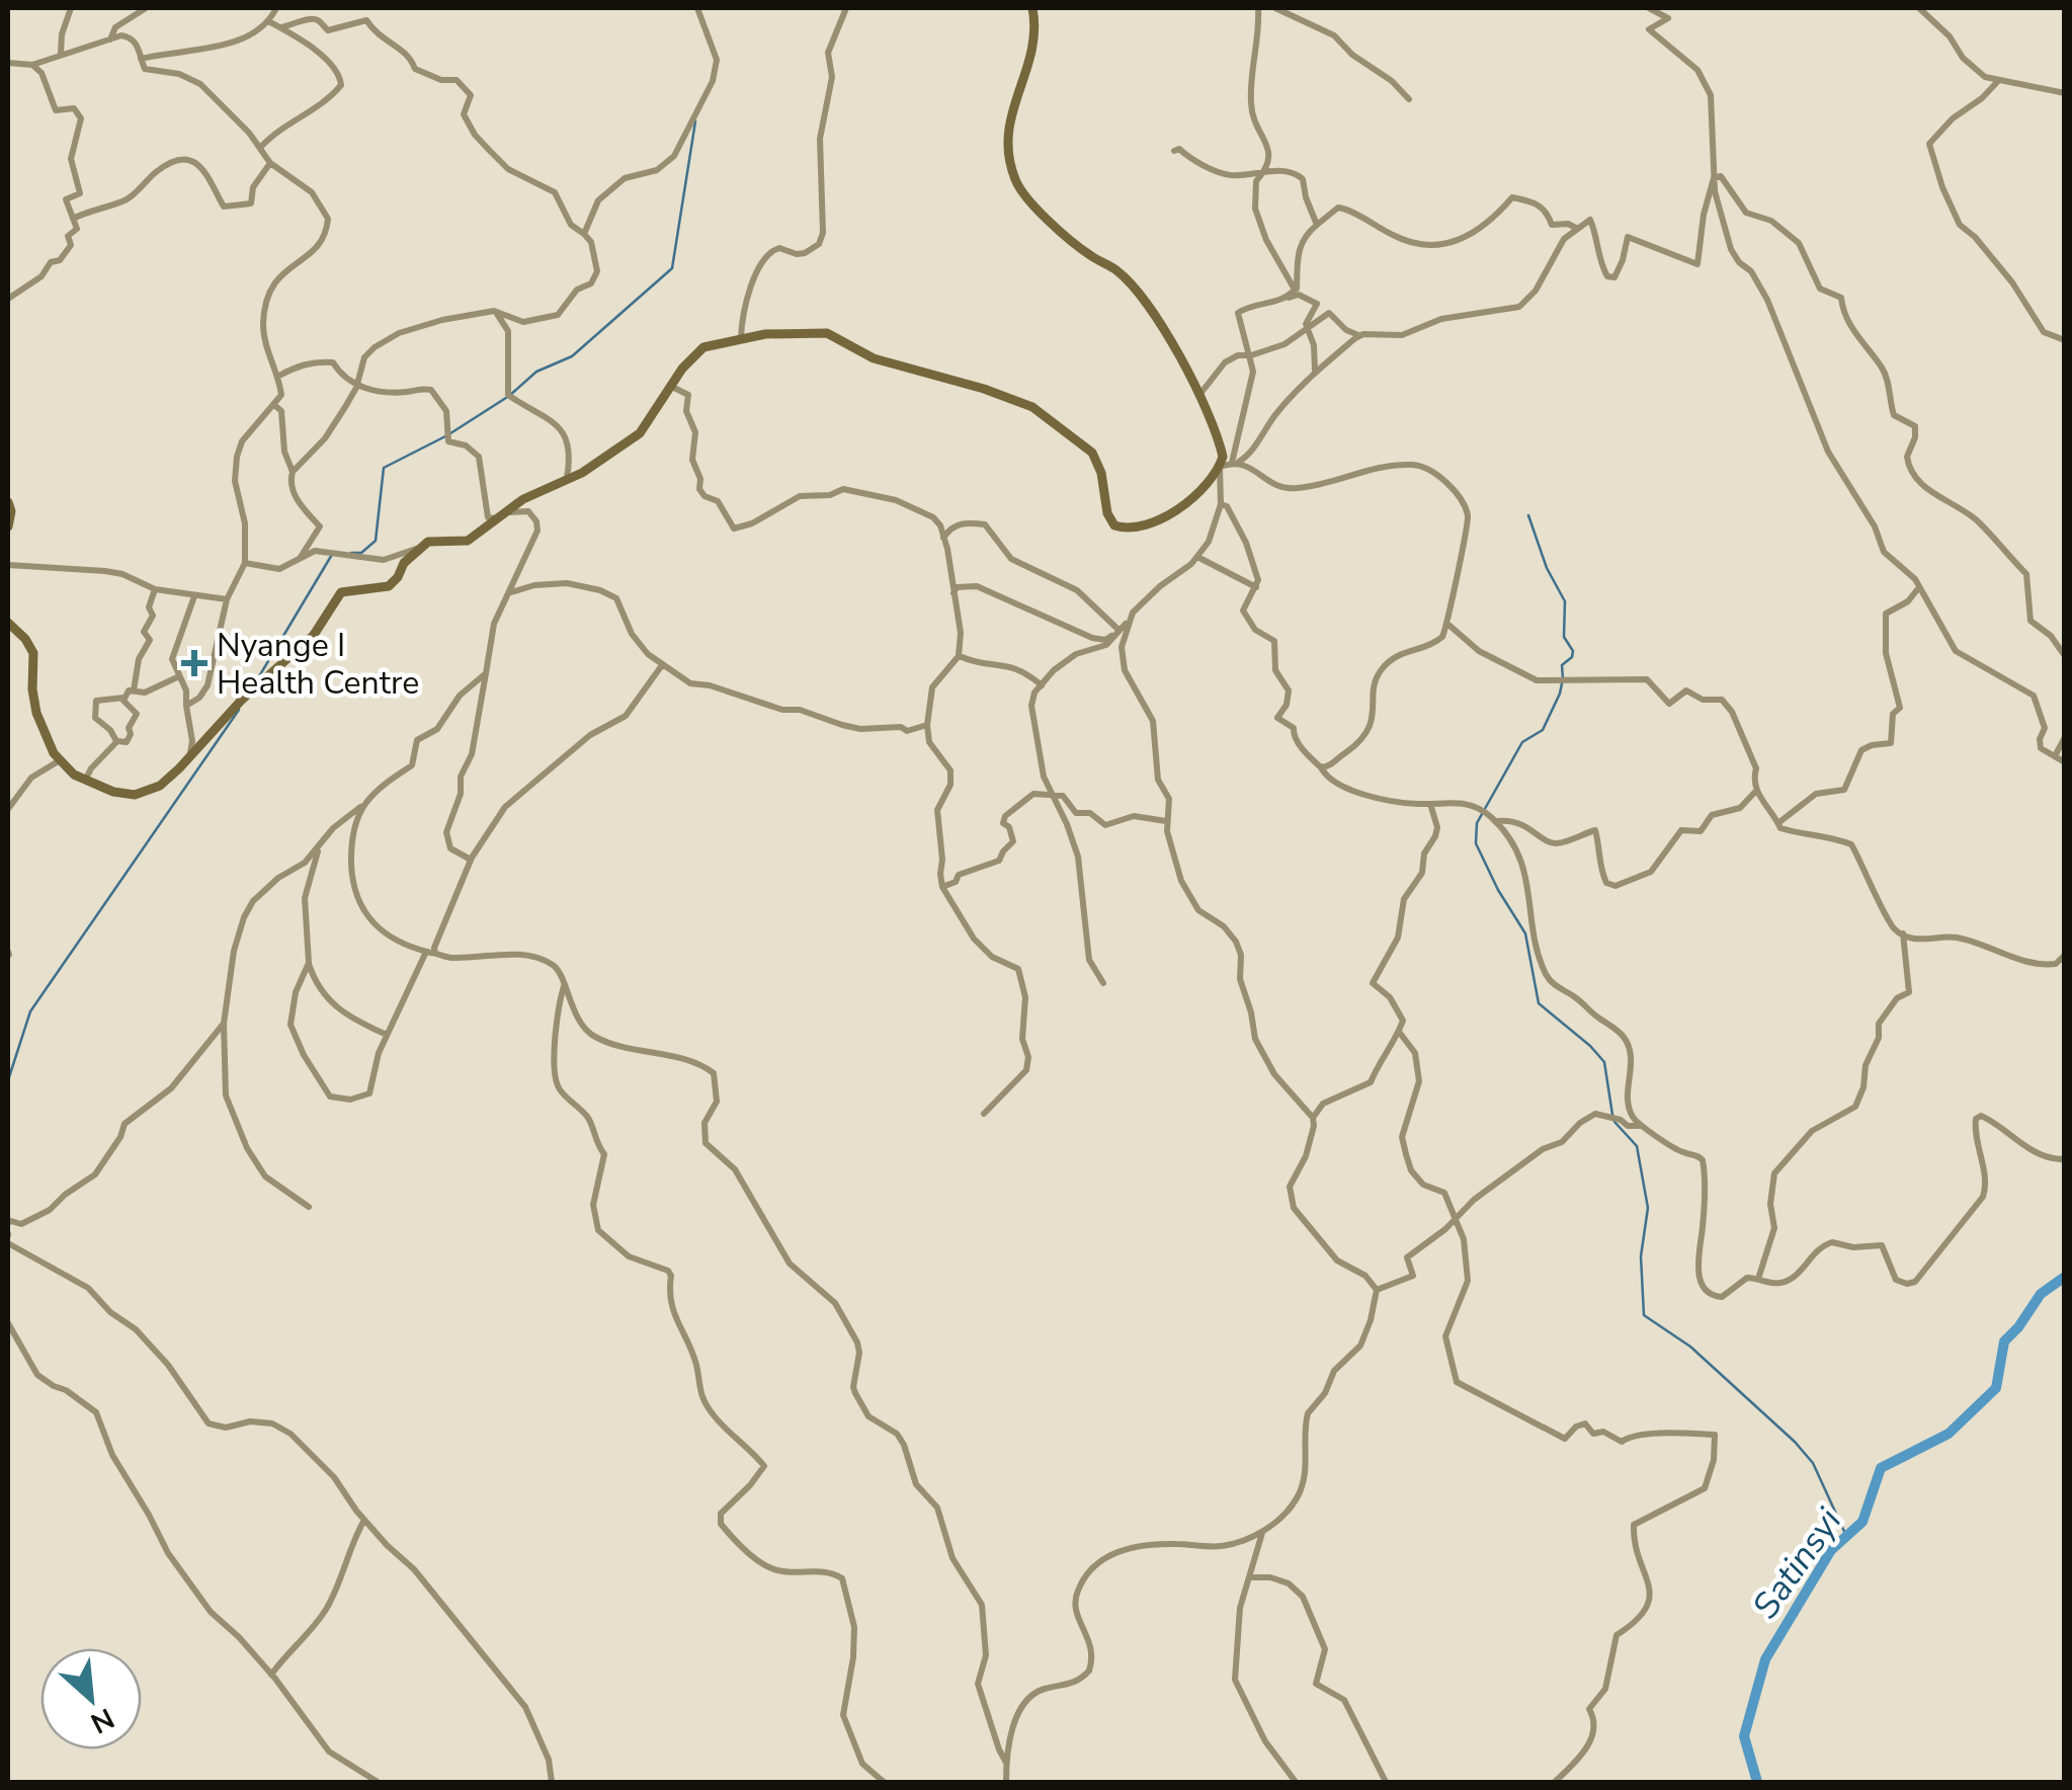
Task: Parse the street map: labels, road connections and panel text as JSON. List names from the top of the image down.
{
  "water": ["Satinsyi"],
  "places": {
    "health": ["Nyange I Health Centre"]
  },
  "north": "bottom right"
}
